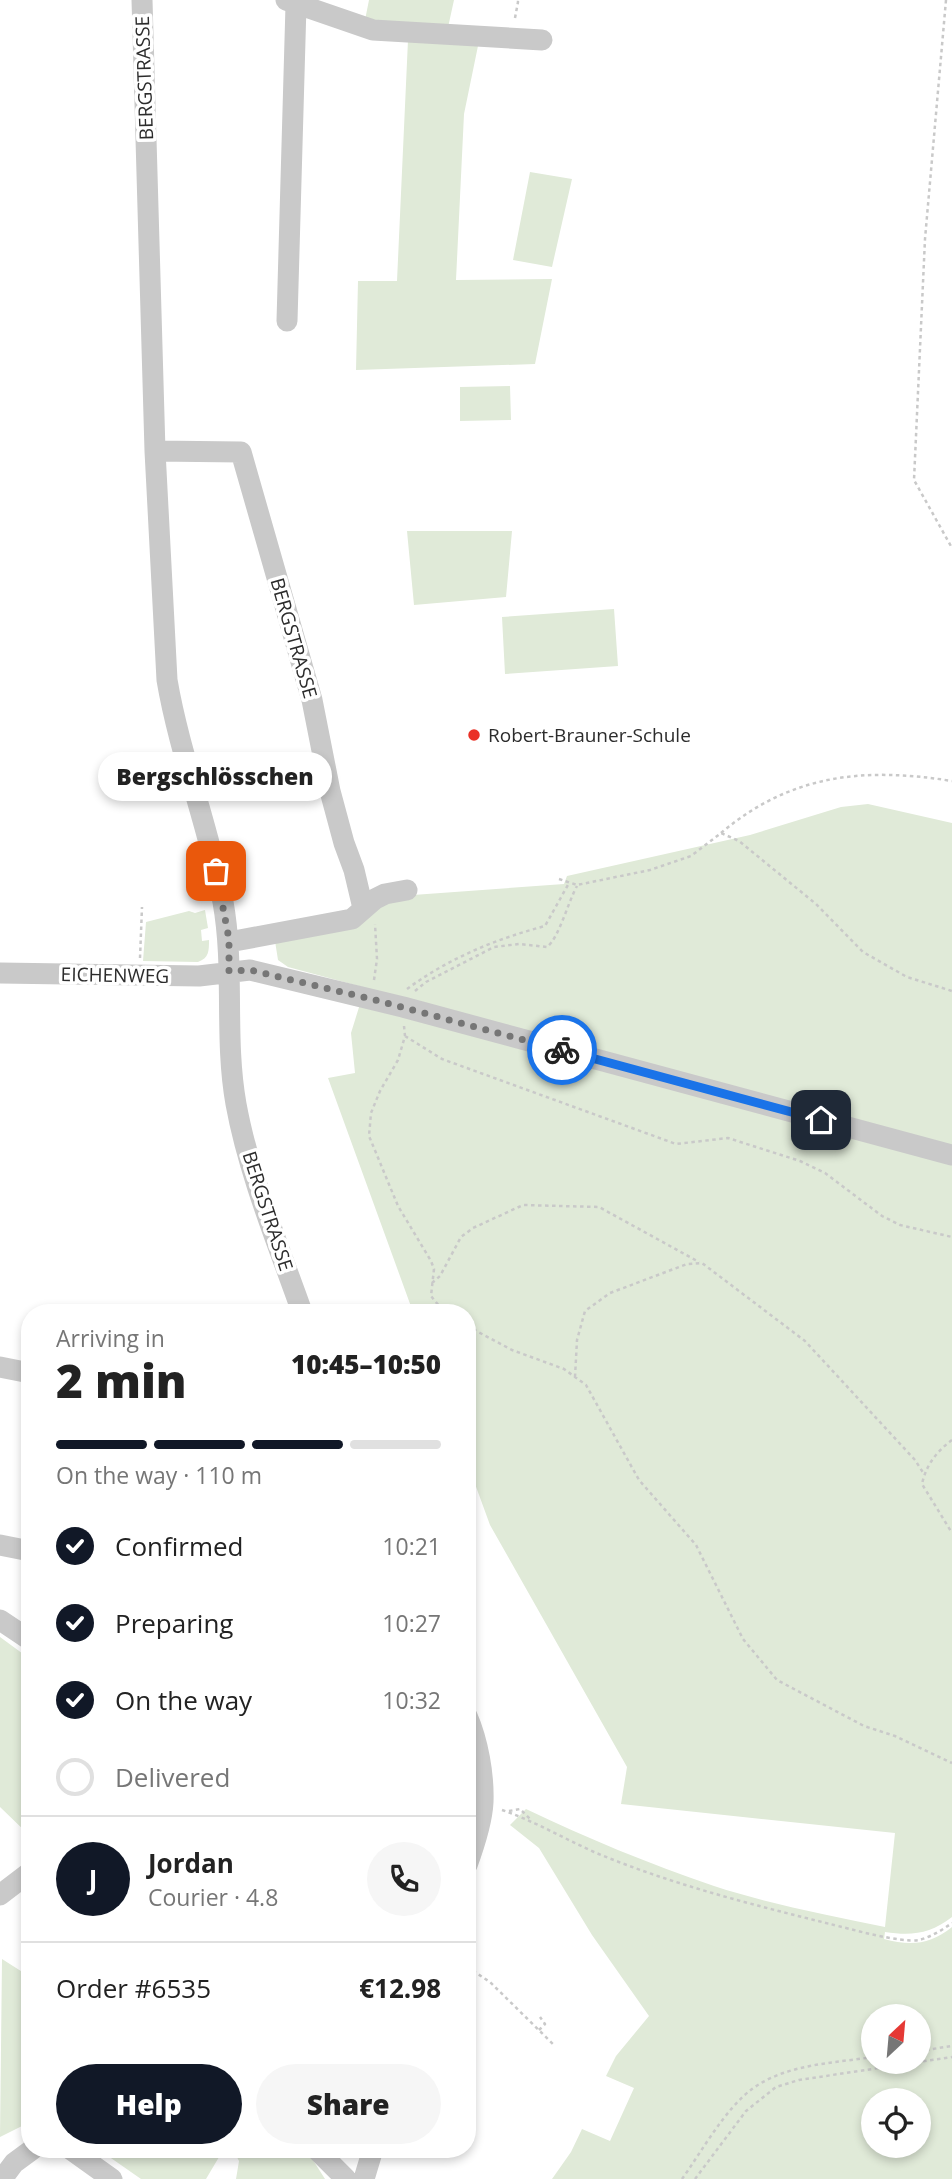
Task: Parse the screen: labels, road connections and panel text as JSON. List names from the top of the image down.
{
  "streets": {
    "street": ["BERGSTRASSE", "EICHENWEG"]
  },
  "crossings": [
    ["BERGSTRASSE", "EICHENWEG"]
  ],
  "places": ["Robert-Brauner-Schule", "Bergschlösschen"],
  "north": "top right",
  "page": {
    "bubble": "Bergschlösschen",
    "heading": ["2 min", "Arriving in", "10:45–10:50"],
    "panel": [
      "Jordan",
      "Courier · 4.8",
      "Order #6535",
      "€12.98"
    ],
    "bar": "On the way · 110 m",
    "list": [
      ["Confirmed", "10:21"],
      ["Preparing", "10:27"],
      ["On the way", "10:32"],
      "Delivered"
    ],
    "round": "J",
    "buttons": ["Help", "Share"]
  }
}
